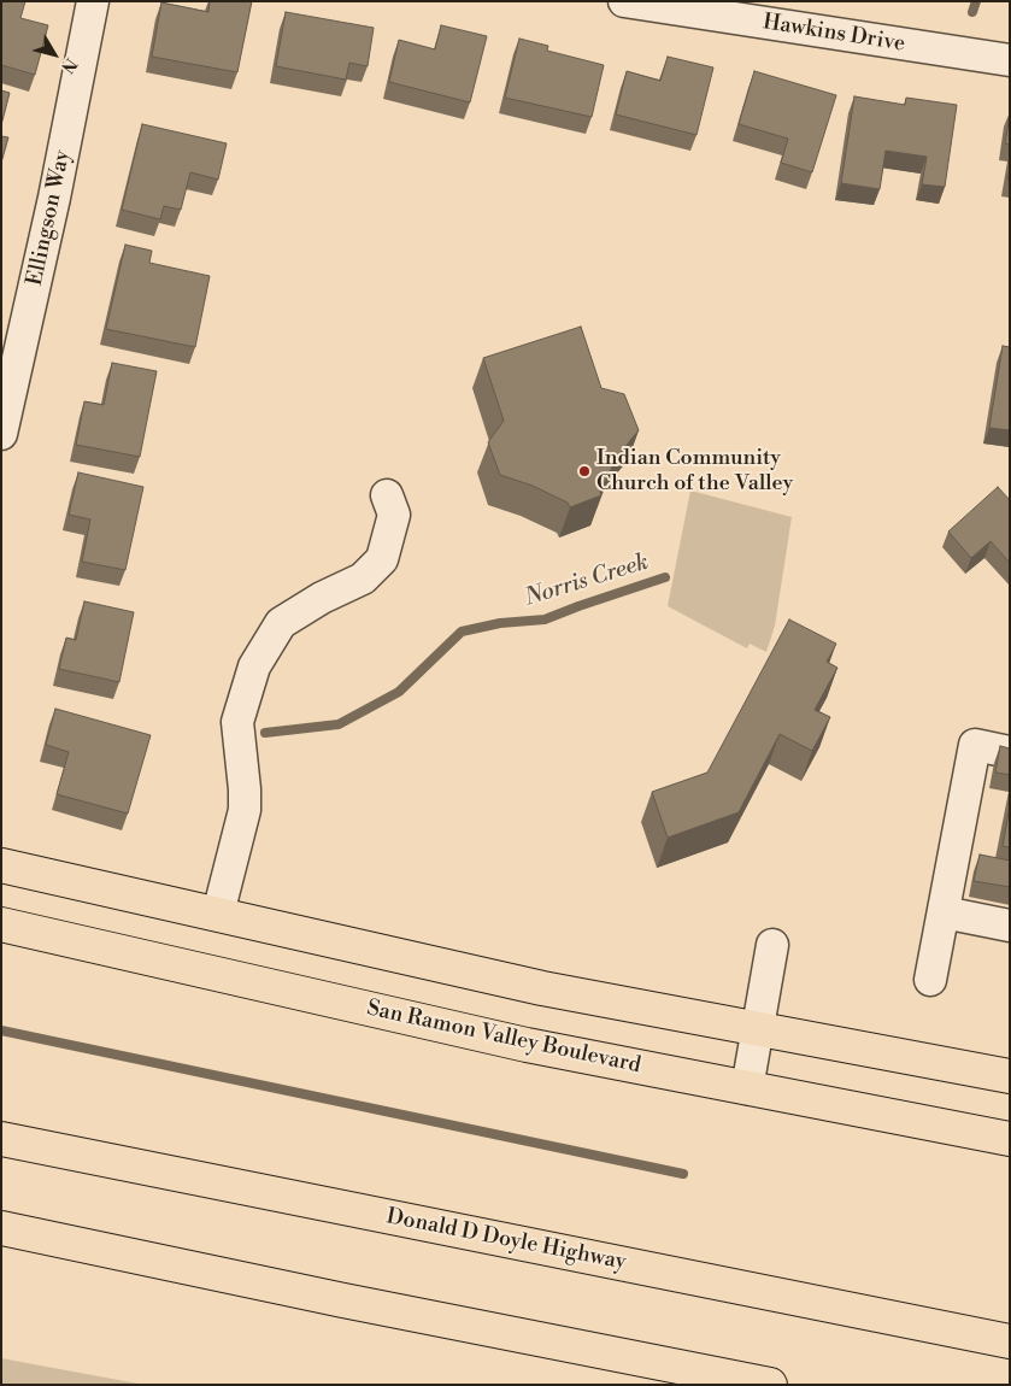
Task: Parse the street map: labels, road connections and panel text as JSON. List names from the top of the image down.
{
  "streets": {
    "main road": ["San Ramon Valley Boulevard", "Donald D Doyle Highway"],
    "street": ["Hawkins Drive", "Ellingson Way"]
  },
  "water": ["Norris Creek"],
  "places": ["Indian Community Church of the Valley"],
  "north": "bottom right"
}
